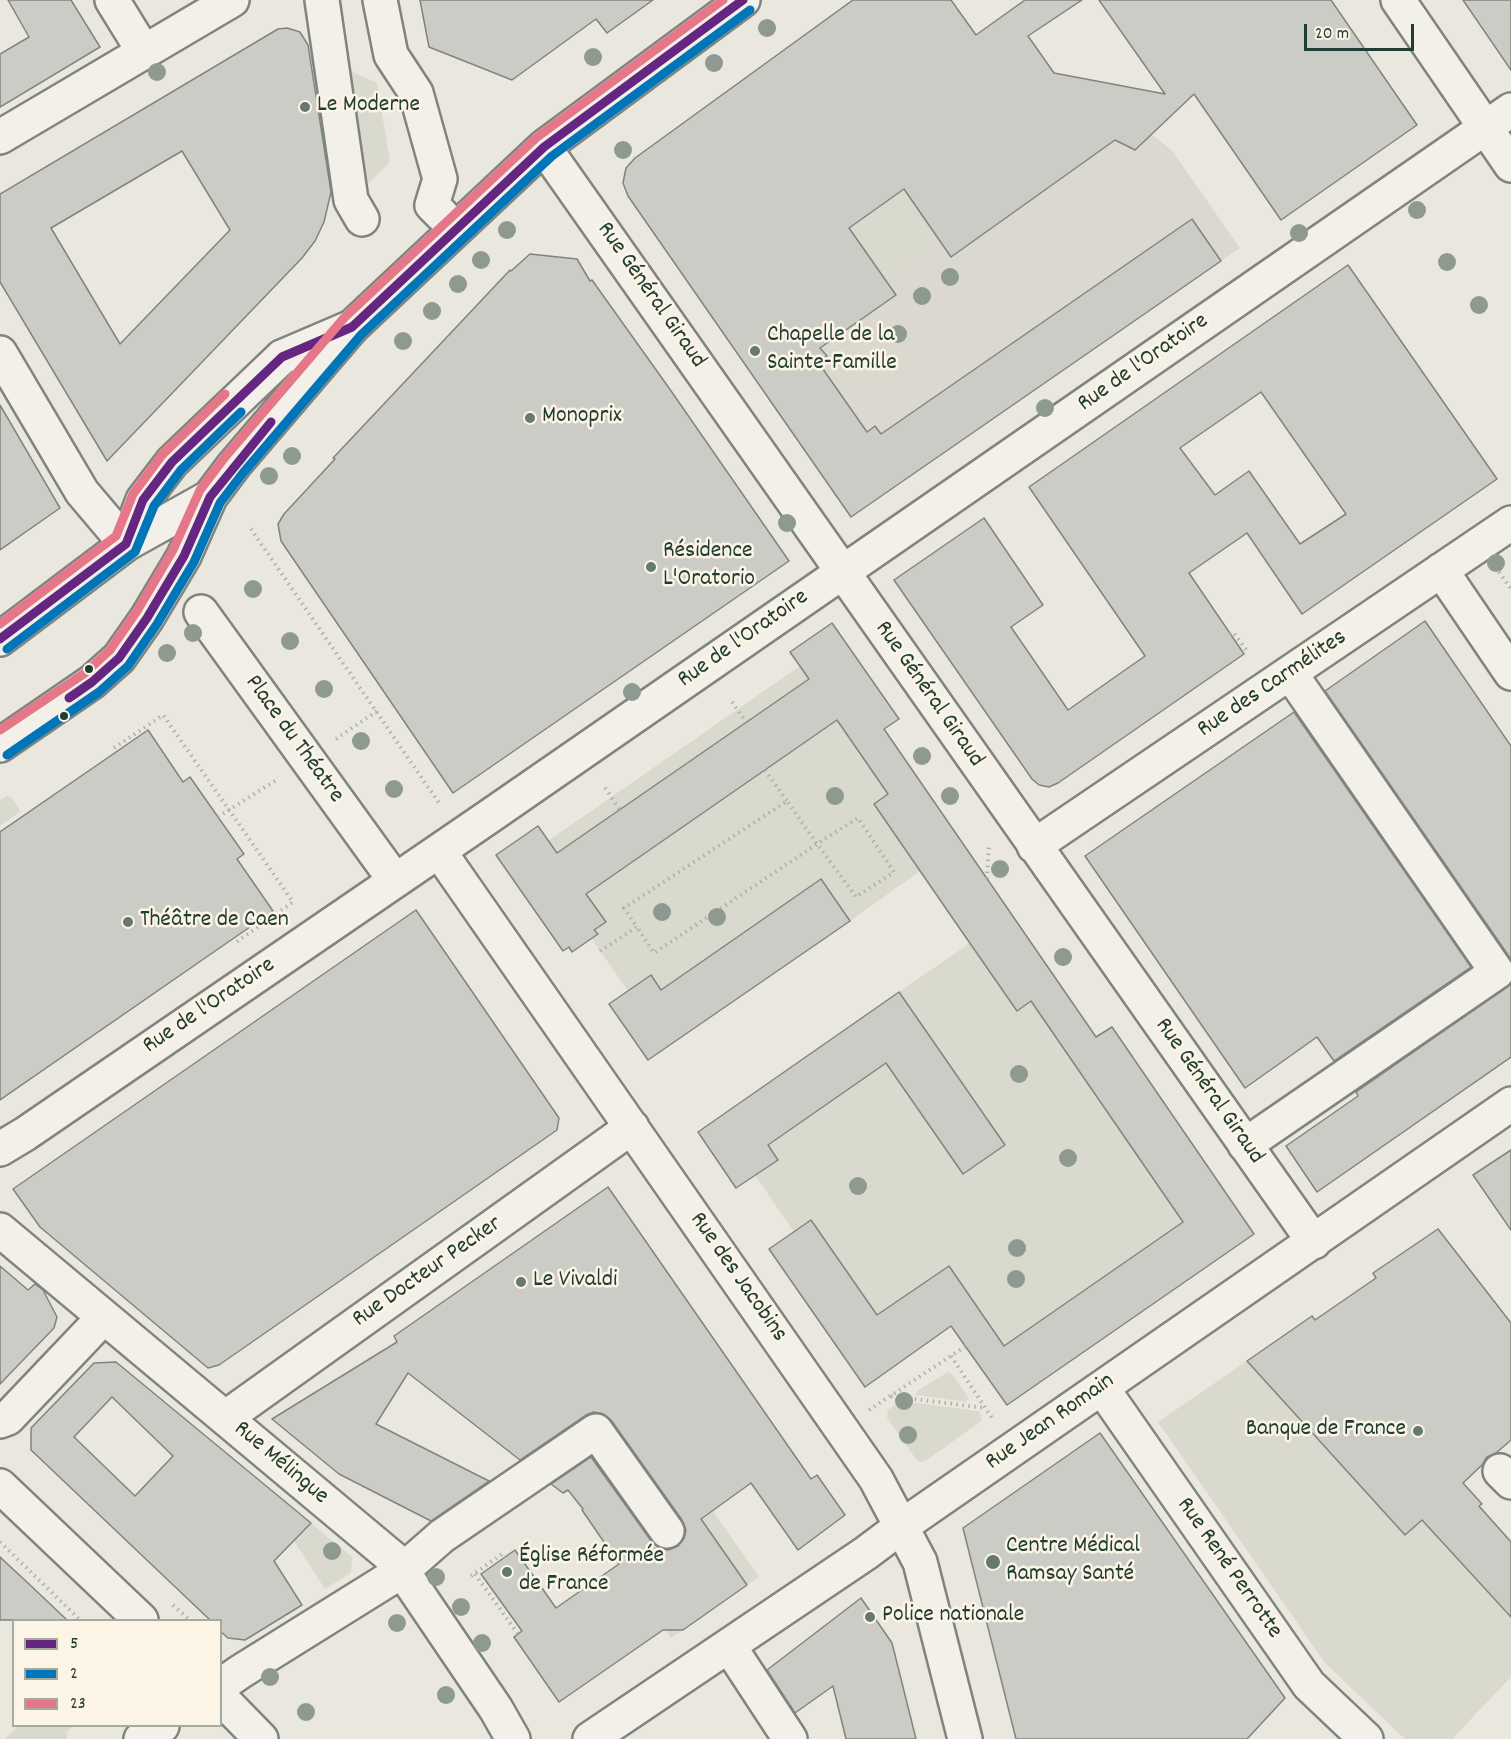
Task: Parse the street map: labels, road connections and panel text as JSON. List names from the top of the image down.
{
  "streets": {
    "street": [
      "Rue Général Giraud",
      "Rue de l'Oratoire",
      "Rue des Carmélites",
      "Place du Théatre",
      "Rue Docteur Pecker",
      "Rue des Jacobins",
      "Rue Jean Romain",
      "Rue Mélingue",
      "Rue René Perrotte"
    ]
  },
  "crossings": [
    ["Rue Général Giraud", "Rue de l'Oratoire"],
    ["Rue Général Giraud", "Rue des Carmélites"],
    ["Rue Général Giraud", "Rue Jean Romain"],
    ["Rue de l'Oratoire", "Rue des Jacobins"],
    ["Rue Docteur Pecker", "Rue des Jacobins"],
    ["Rue Docteur Pecker", "Rue Mélingue"],
    ["Rue des Jacobins", "Rue Jean Romain"],
    ["Rue Jean Romain", "Rue René Perrotte"]
  ],
  "places": [
    "Le Moderne",
    "Chapelle de la Sainte-Famille",
    "Monoprix",
    "Résidence L'Oratorio",
    "Théâtre de Caen",
    "Le Vivaldi",
    "Banque de France",
    "Centre Médical Ramsay Santé",
    "Église Réformée de France",
    "Police nationale"
  ],
  "lines": ["transit line 5", "transit line 23", "transit line 2"],
  "legend": ["5", "2", "23"],
  "scale_bar": "20 m"
}
